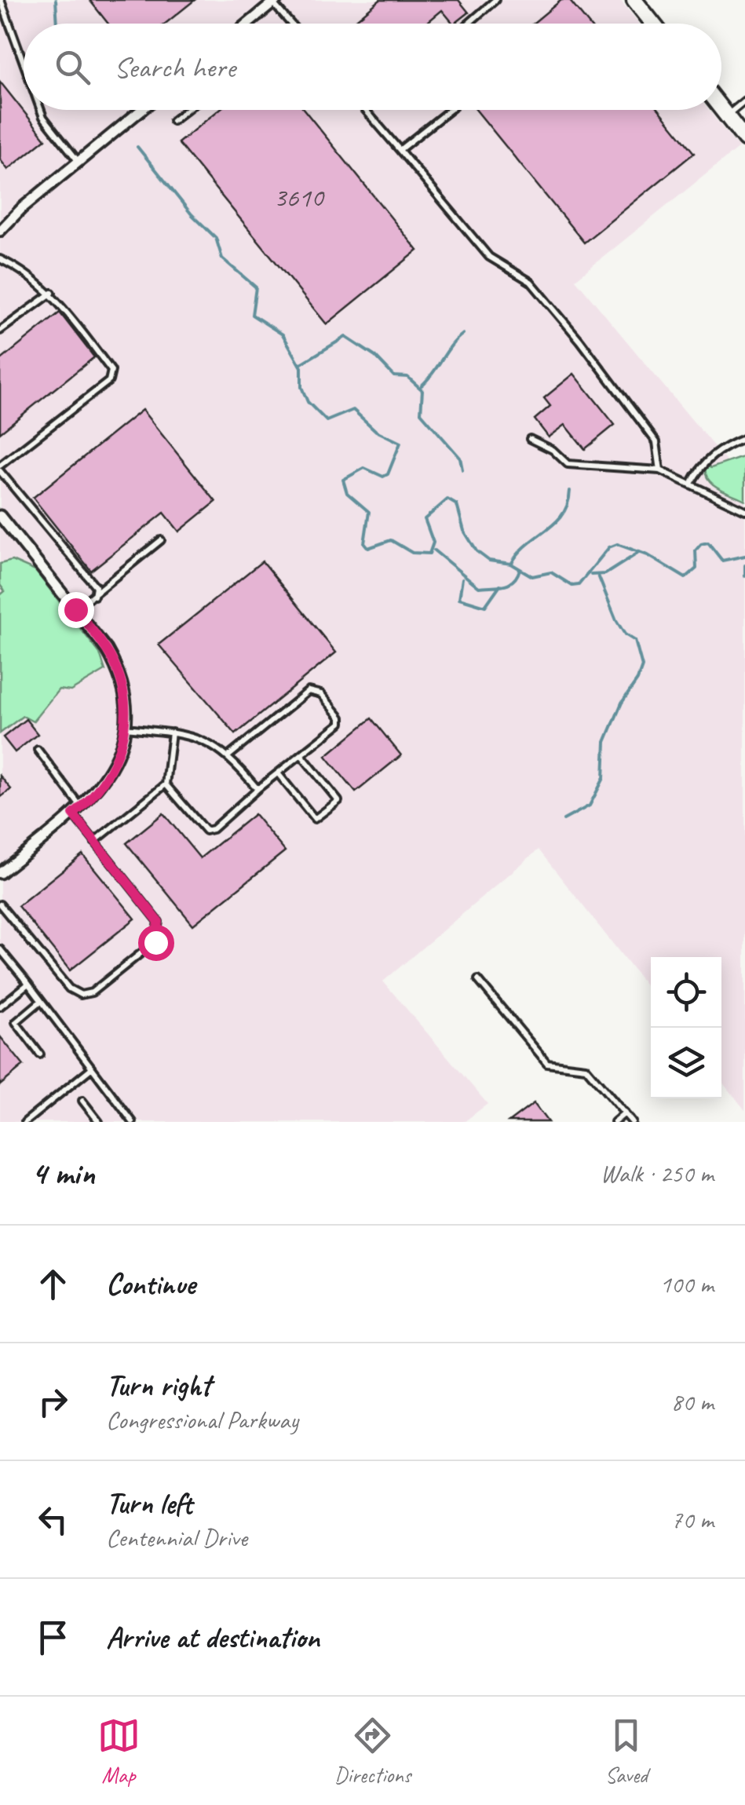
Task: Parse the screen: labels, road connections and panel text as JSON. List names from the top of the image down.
{
  "house_numbers": ["3610"],
  "page": {
    "search": "Search here",
    "heading": ["4 min", "Walk · 250 m"],
    "list": [
      ["Continue", "100 m"],
      ["Turn right", "Congressional Parkway", "80 m"],
      ["Turn left", "Centennial Drive", "70 m"],
      "Arrive at destination"
    ],
    "nav": ["Map", "Directions", "Saved"]
  }
}
